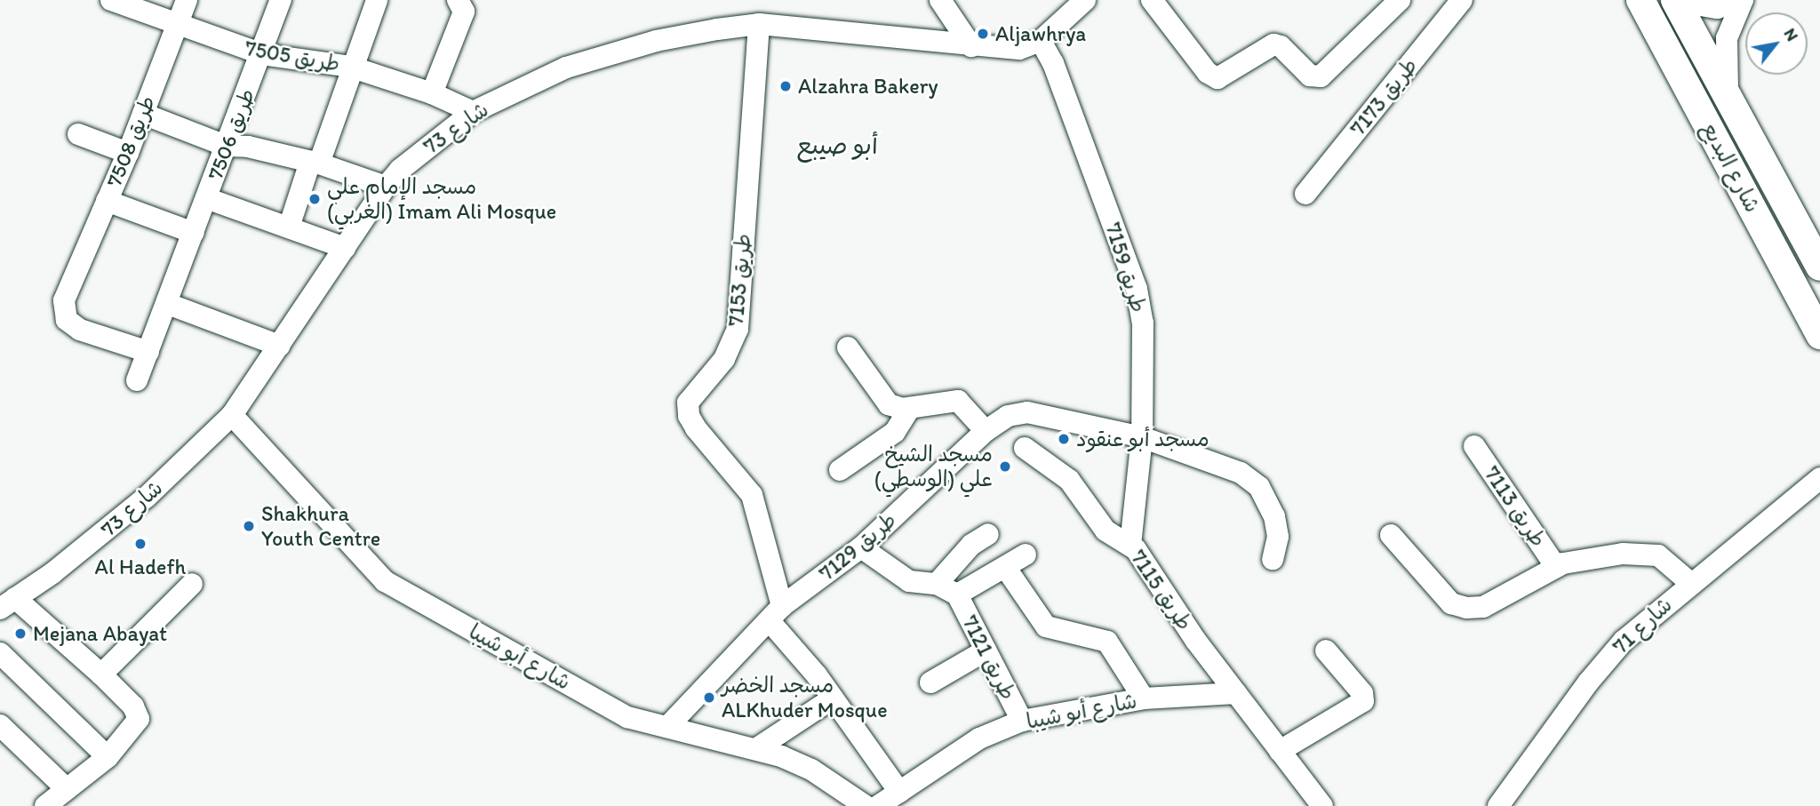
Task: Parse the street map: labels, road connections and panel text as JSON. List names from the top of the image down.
{
  "streets": {
    "main road": ["شارع البديع"],
    "street": [
      "طريق 7505",
      "طريق 7173",
      "شارع 73",
      "طريق 7506",
      "طريق 7508",
      "طريق 7159",
      "طريق 7153",
      "طريق 7113",
      "طريق 7129",
      "طريق 7115",
      "شارع 71",
      "شارع أبو شيبا",
      "طريق 7121"
    ]
  },
  "crossings": [
    ["طريق 7505", "شارع 73"],
    ["طريق 7505", "طريق 7506"],
    ["طريق 7505", "طريق 7508"],
    ["شارع 73", "طريق 7159"],
    ["شارع 73", "طريق 7153"],
    ["شارع 73", "شارع أبو شيبا"],
    ["طريق 7506", "طريق 7508"],
    ["طريق 7159", "طريق 7129"],
    ["طريق 7159", "طريق 7115"],
    ["طريق 7153", "طريق 7129"],
    ["طريق 7113", "شارع 71"],
    ["طريق 7129", "شارع أبو شيبا"],
    ["طريق 7115", "شارع أبو شيبا"],
    ["شارع أبو شيبا", "طريق 7121"]
  ],
  "districts": ["أبو صيبع"],
  "places": [
    "Aljawhrya",
    "Alzahra Bakery",
    "مسجد الإمام علي (الغربي) Imam Ali Mosque",
    "مسجد أبو عنقود",
    "مسجد الشيخ علي (الوسطي)",
    "Shakhura Youth Centre",
    "Al Hadefh",
    "Mejana Abayat",
    "مسجد الخضر ALKhuder Mosque"
  ],
  "north": "top right"
}
